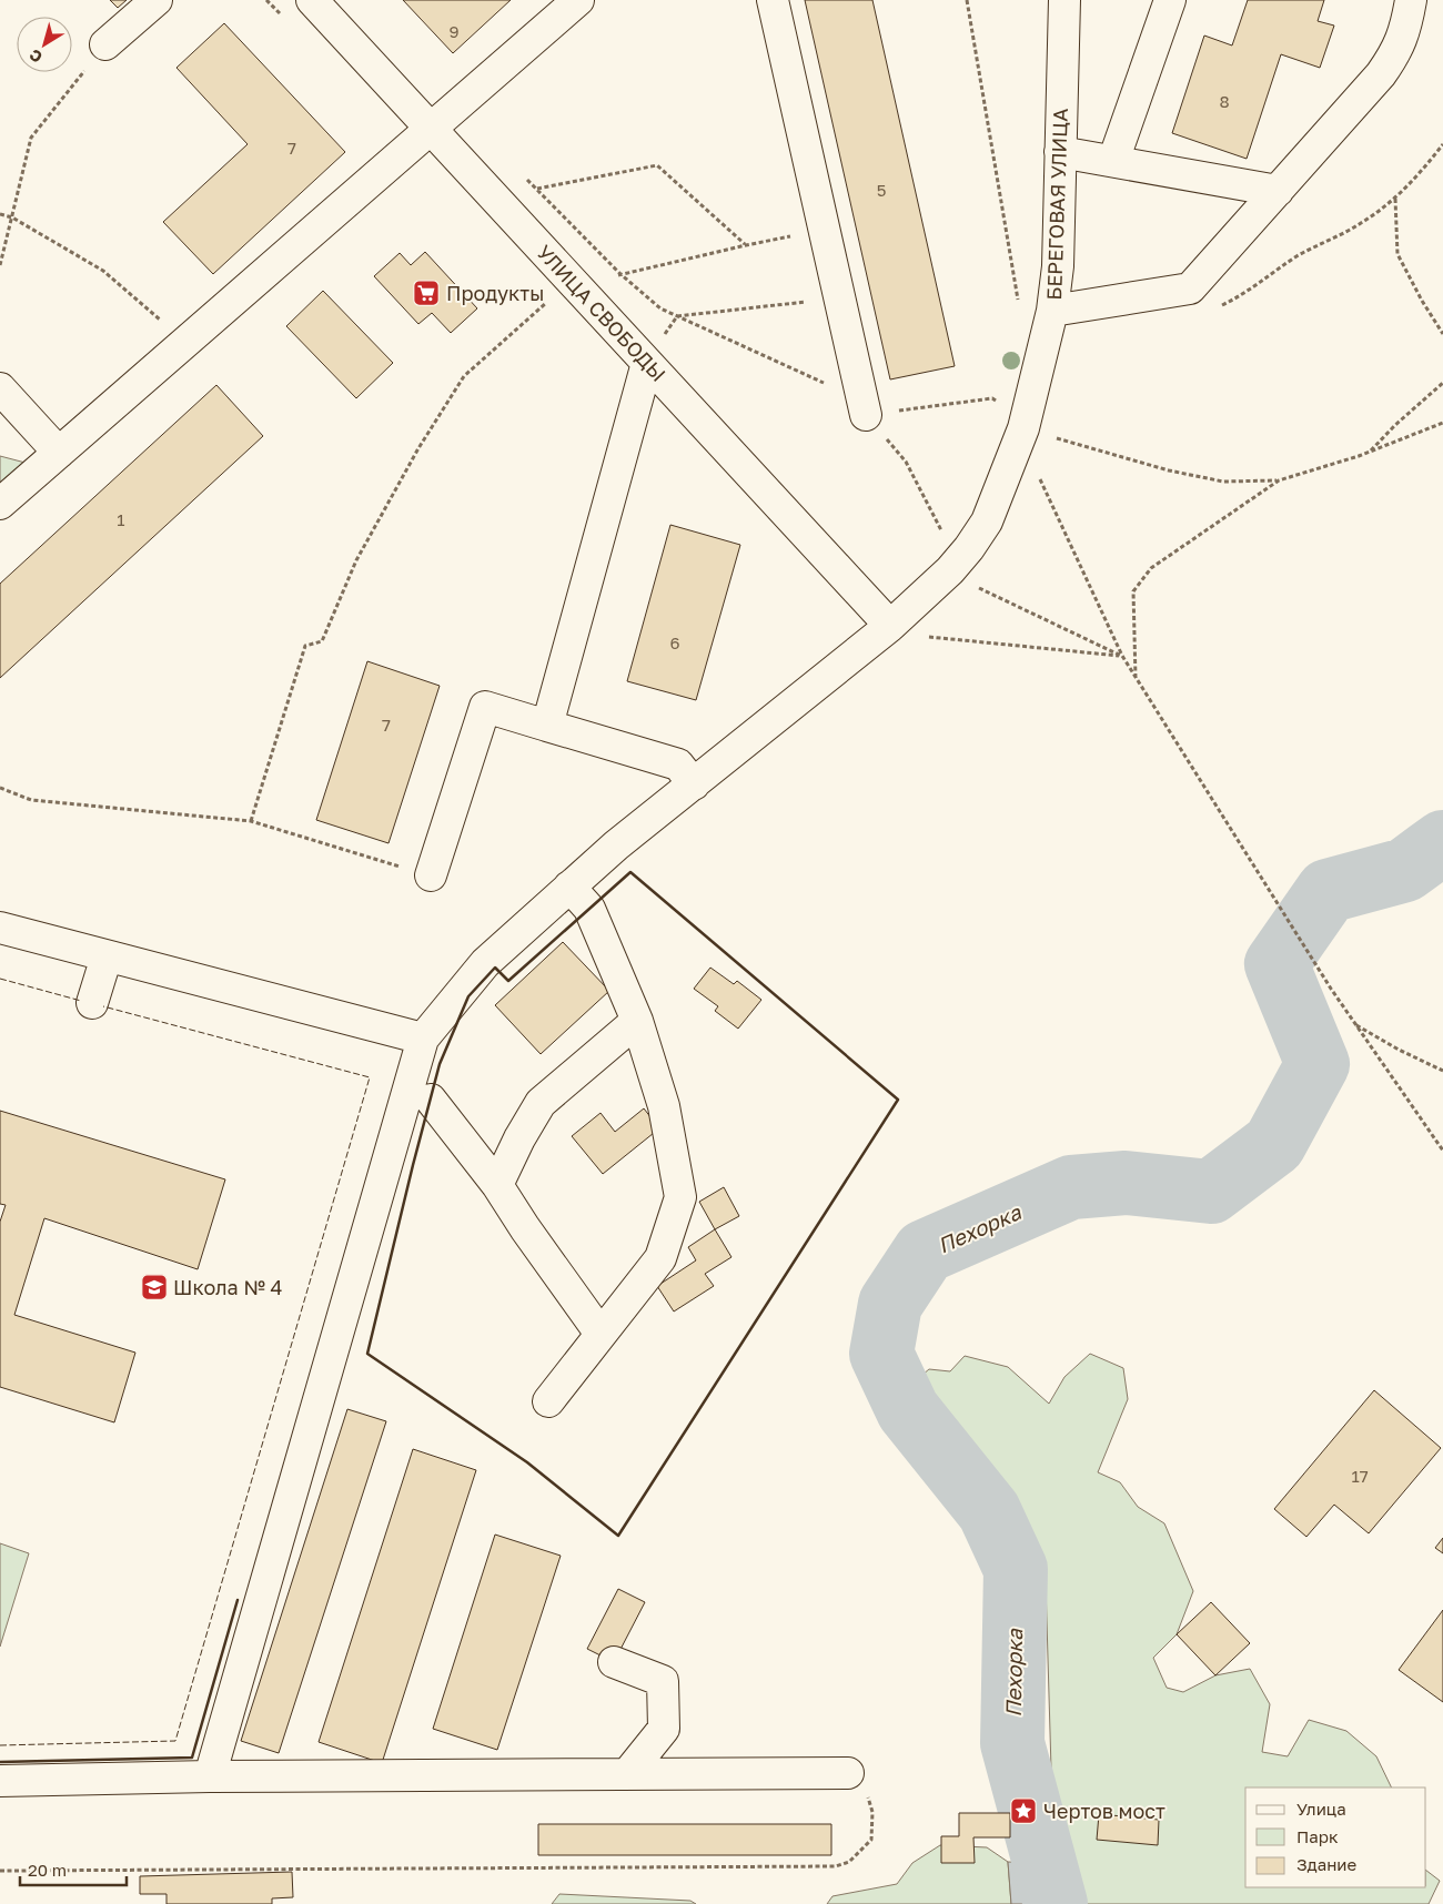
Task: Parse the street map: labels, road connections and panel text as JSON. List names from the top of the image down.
{
  "streets": {
    "street": ["БЕРЕГОВАЯ УЛИЦА", "УЛИЦА СВОБОДЫ"]
  },
  "crossings": [
    ["БЕРЕГОВАЯ УЛИЦА", "УЛИЦА СВОБОДЫ"]
  ],
  "water": ["Пехорка"],
  "places": {
    "supermarket": ["Продукты"],
    "school or university": ["Школа № 4"],
    "place": ["Чертов мост"]
  },
  "house_numbers": [
    "9",
    "8",
    "7",
    "5",
    "1",
    "6",
    "7",
    "17"
  ],
  "legend": ["Улица", "Парк", "Здание"],
  "scale_bar": "20 m",
  "north": "bottom left"
}
